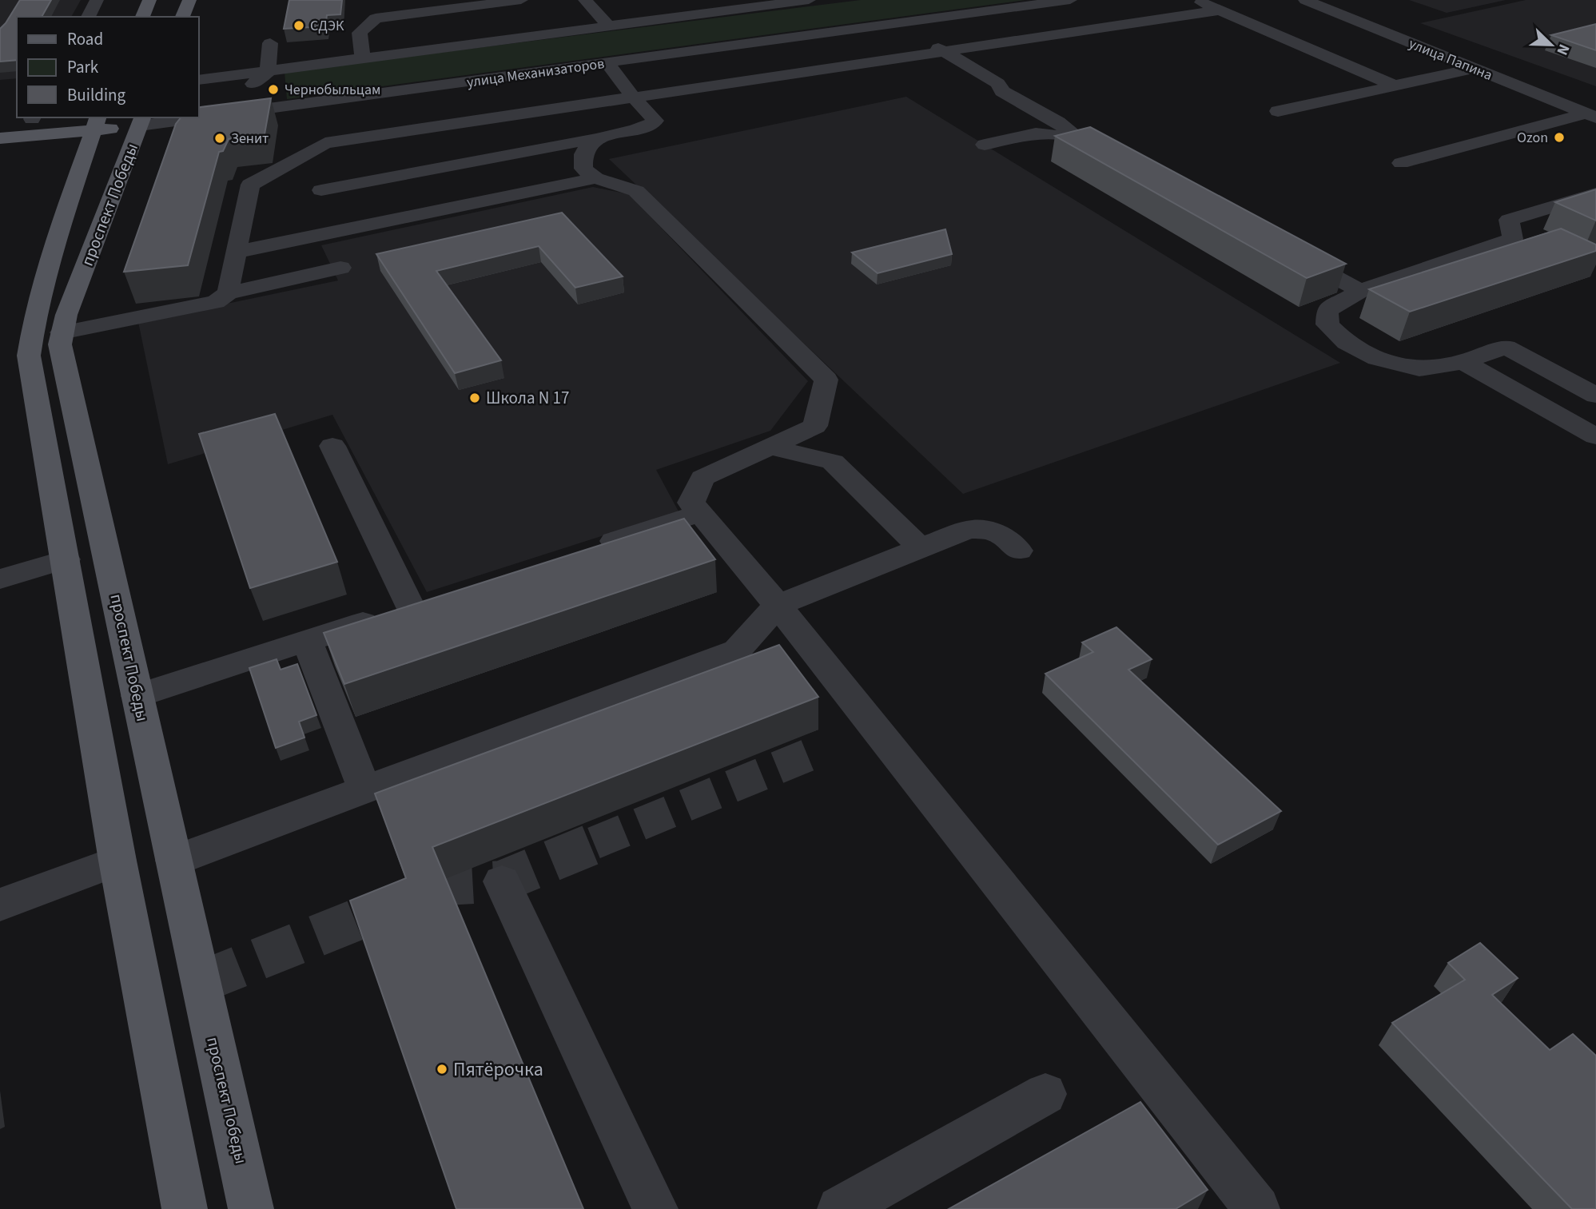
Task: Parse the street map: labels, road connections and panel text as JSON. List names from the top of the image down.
{
  "streets": {
    "main road": ["улица Механизаторов", "проспект Победы"],
    "street": ["улица Папина"]
  },
  "crossings": [
    ["улица Механизаторов", "проспект Победы"]
  ],
  "places": [
    "СДЭК",
    "Чернобыльцам",
    "Ozon",
    "Зенит",
    "Школа N 17",
    "Пятёрочка"
  ],
  "legend": ["Road", "Park", "Building"],
  "north": "bottom right"
}
